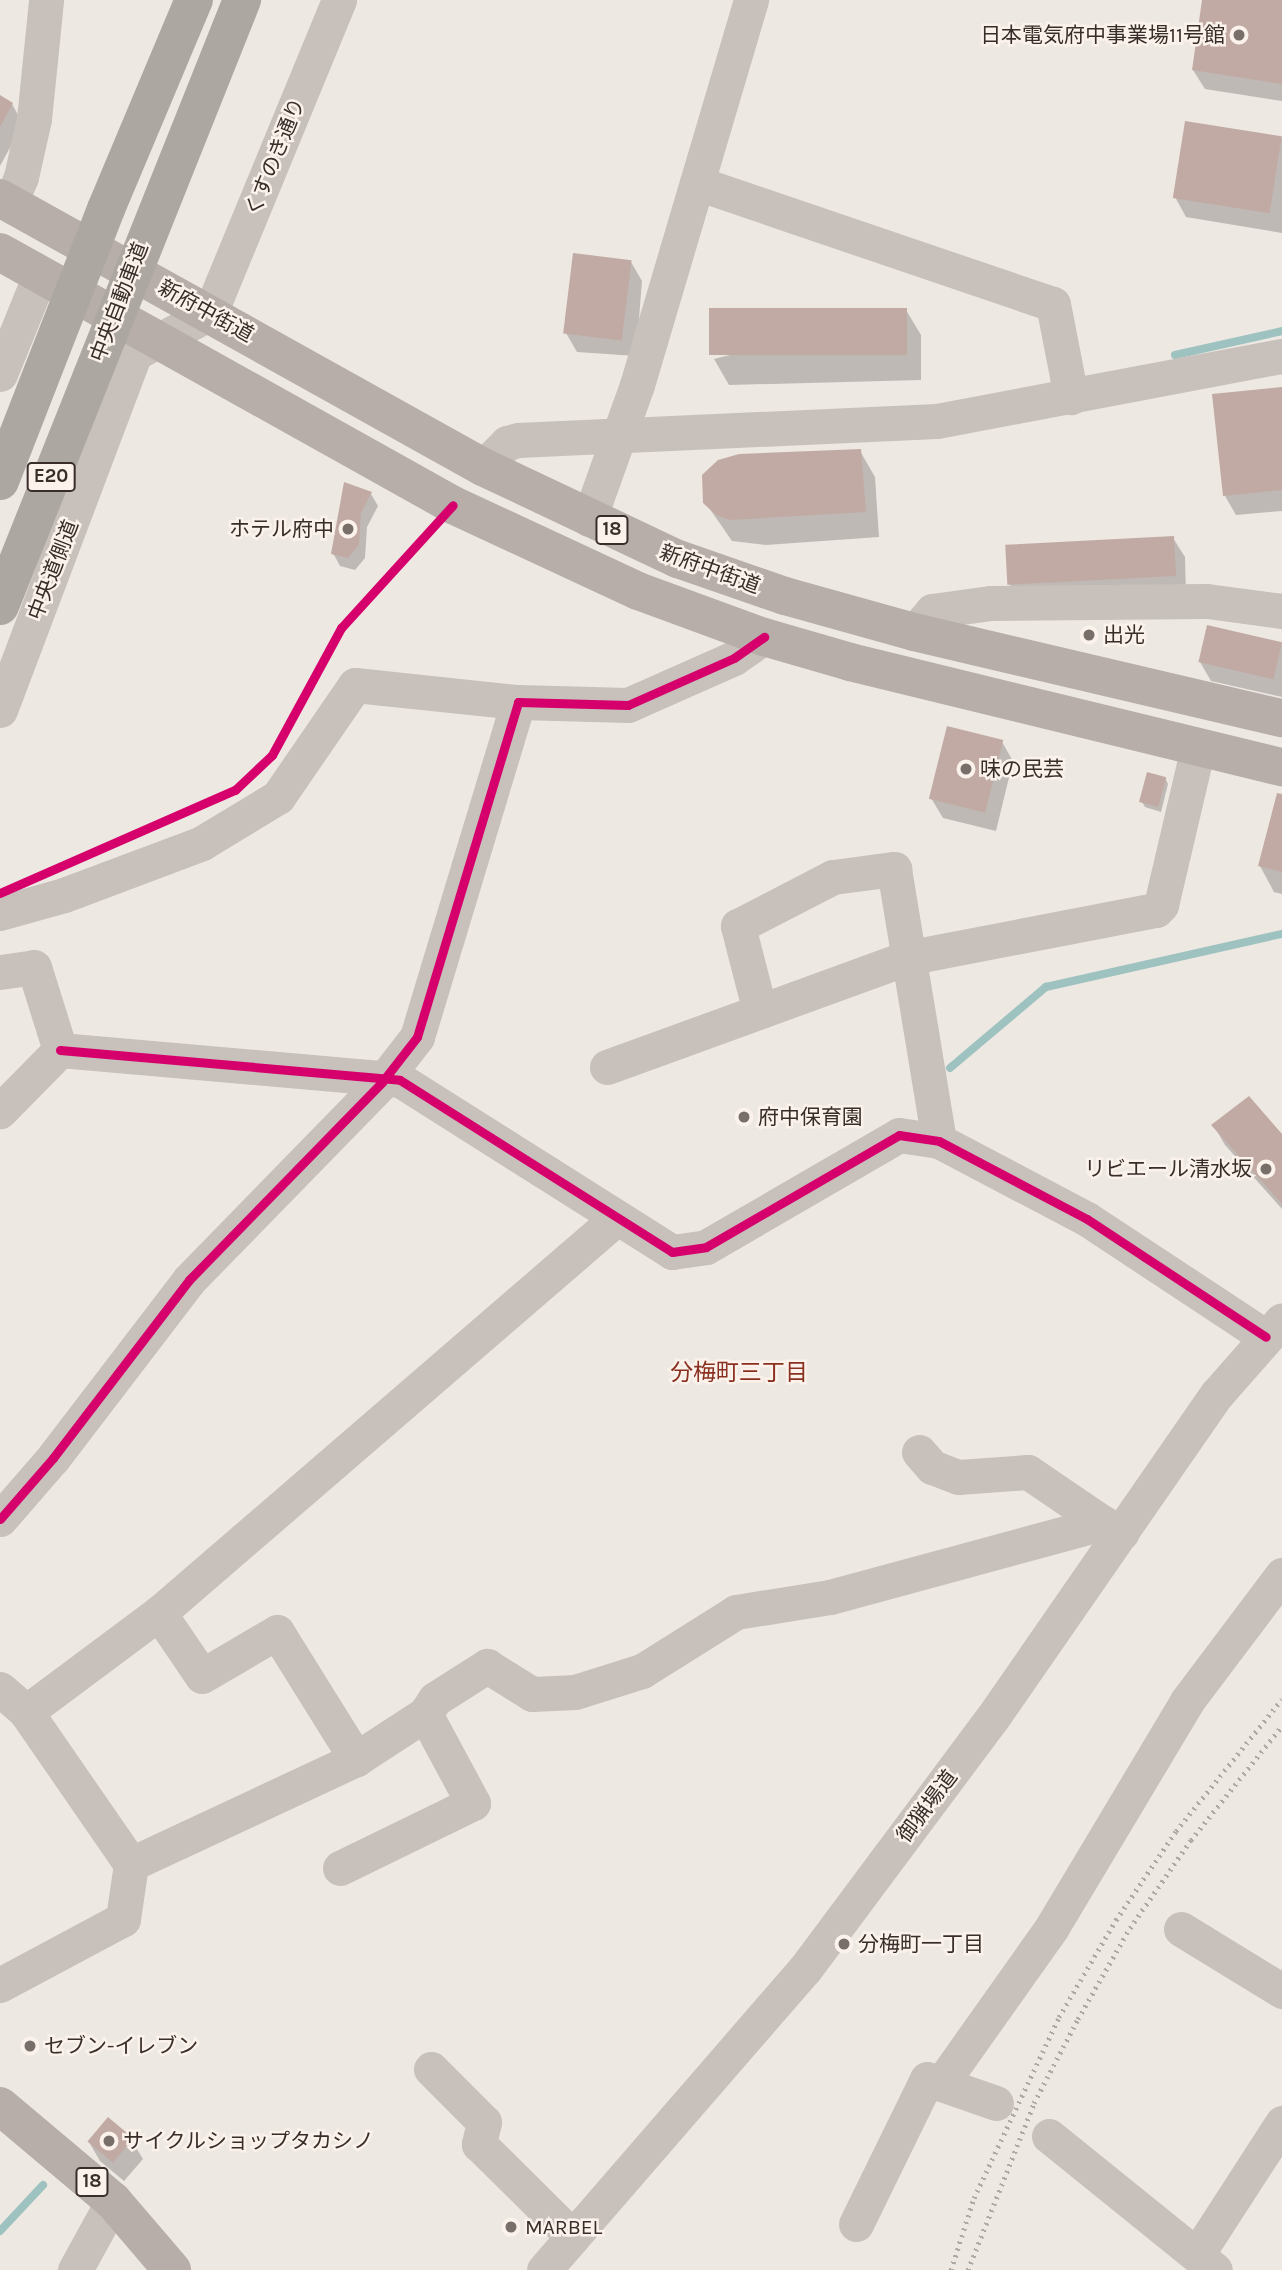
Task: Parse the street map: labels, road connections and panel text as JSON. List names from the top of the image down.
{
  "streets": {
    "highway": ["中央自動車道", "E20"],
    "main road": ["新府中街道", "18"],
    "street": ["くすのき通り", "中央道側道", "御猟場道"]
  },
  "crossings": [
    ["くすのき通り", "新府中街道"],
    ["くすのき通り", "中央道側道"],
    ["新府中街道", "中央道側道"],
    ["18", "中央道側道"]
  ],
  "districts": ["分梅町三丁目"],
  "places": [
    "日本電気府中事業場11号館",
    "ホテル府中",
    "出光",
    "味の民芸",
    "府中保育園",
    "リビエール清水坂",
    "分梅町一丁目",
    "セブン-イレブン",
    "サイクルショップタカシノ",
    "MARBEL"
  ]
}
